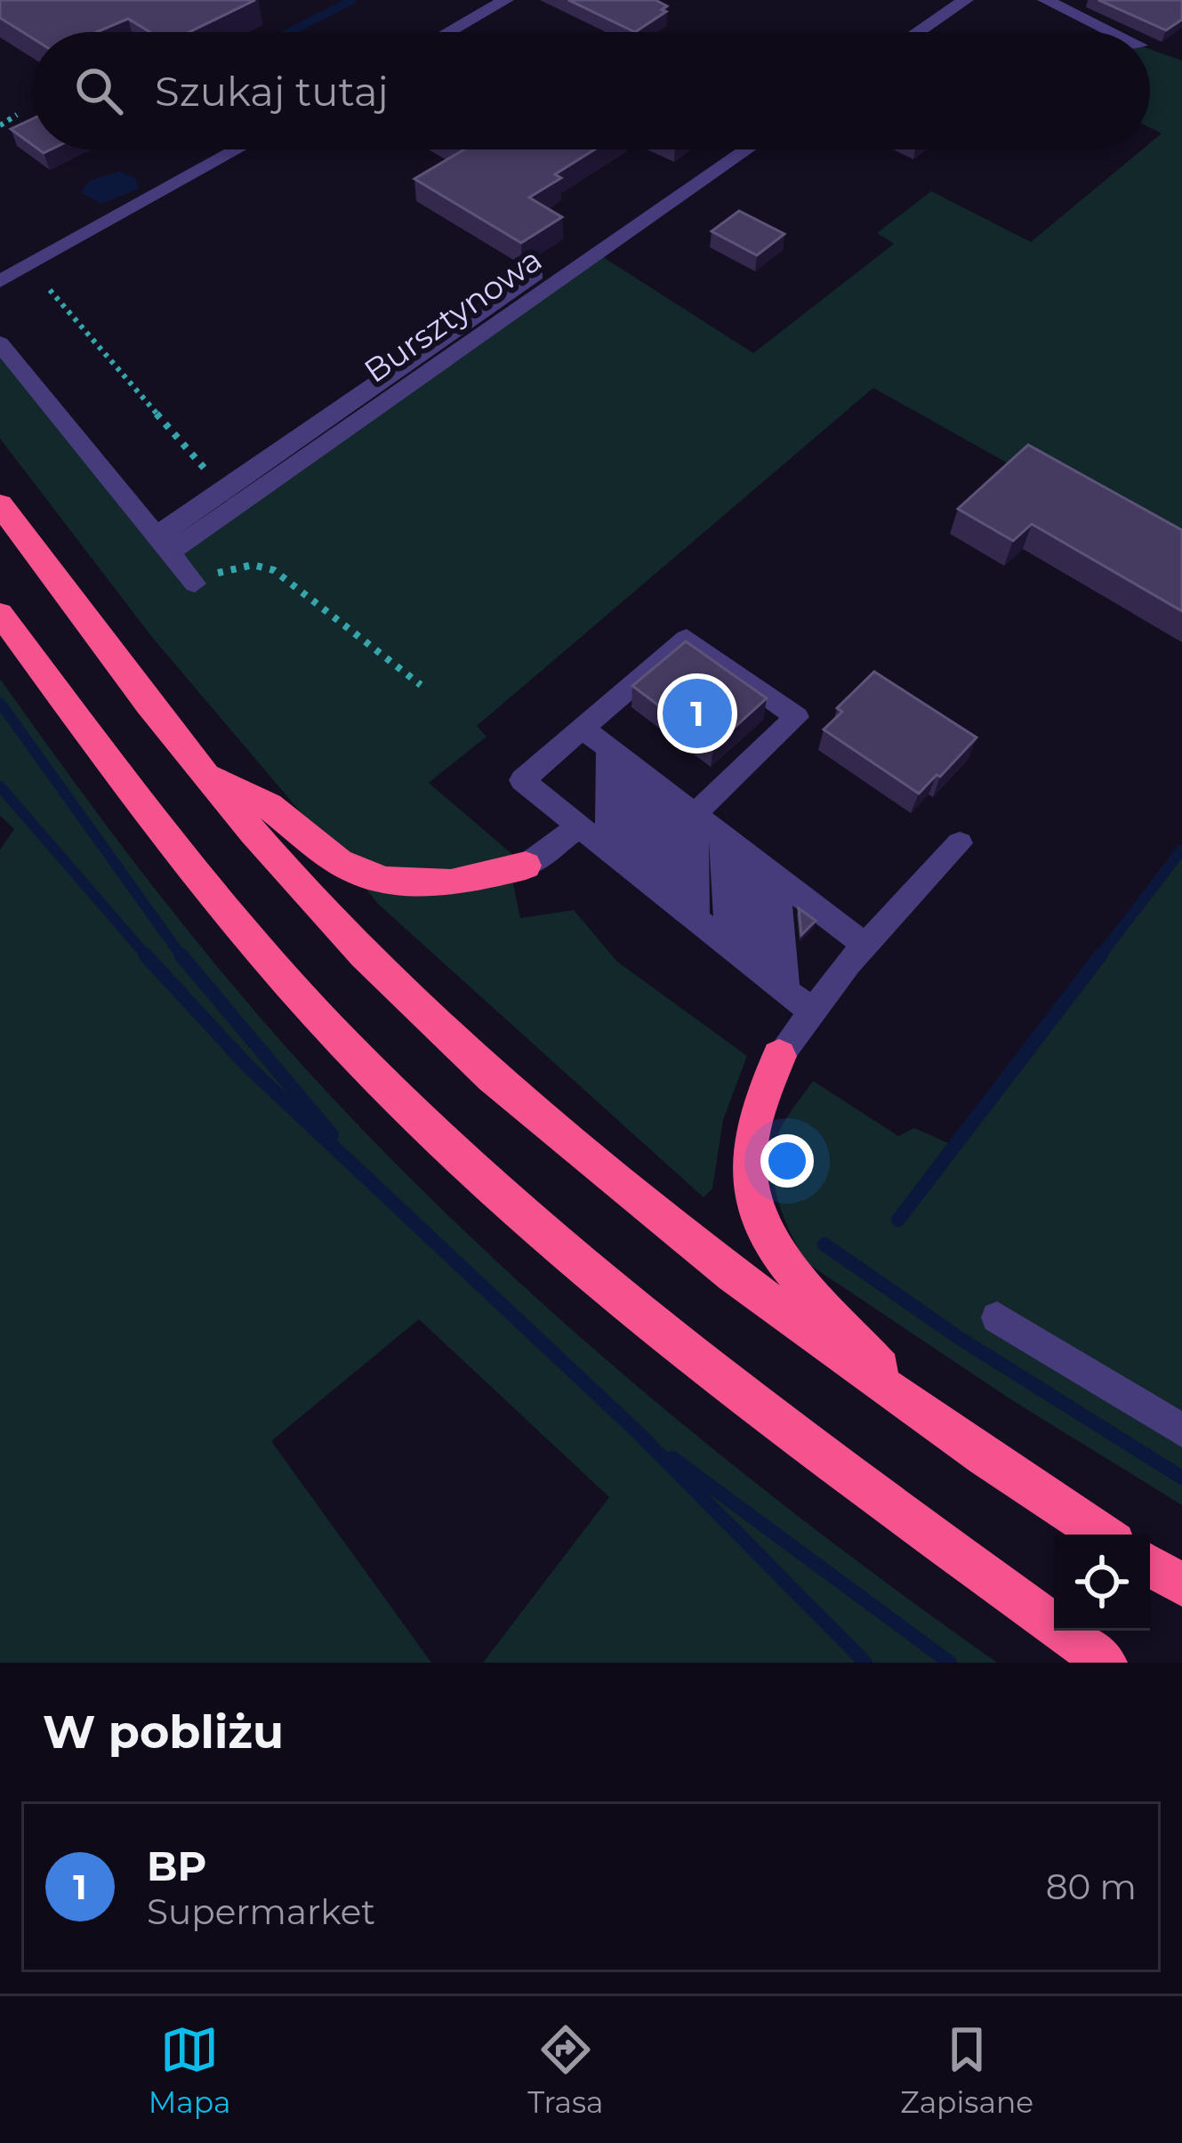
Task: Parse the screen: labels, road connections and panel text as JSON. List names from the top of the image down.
{
  "streets": {
    "street": ["Bursztynowa"]
  },
  "page": {
    "search": "Szukaj tutaj",
    "pins": "1",
    "heading": "W pobliżu",
    "list": [
      {
        "mark": "1",
        "name": "BP",
        "note": "Supermarket",
        "value": "80 m"
      }
    ],
    "nav": ["Mapa", "Trasa", "Zapisane"]
  }
}
